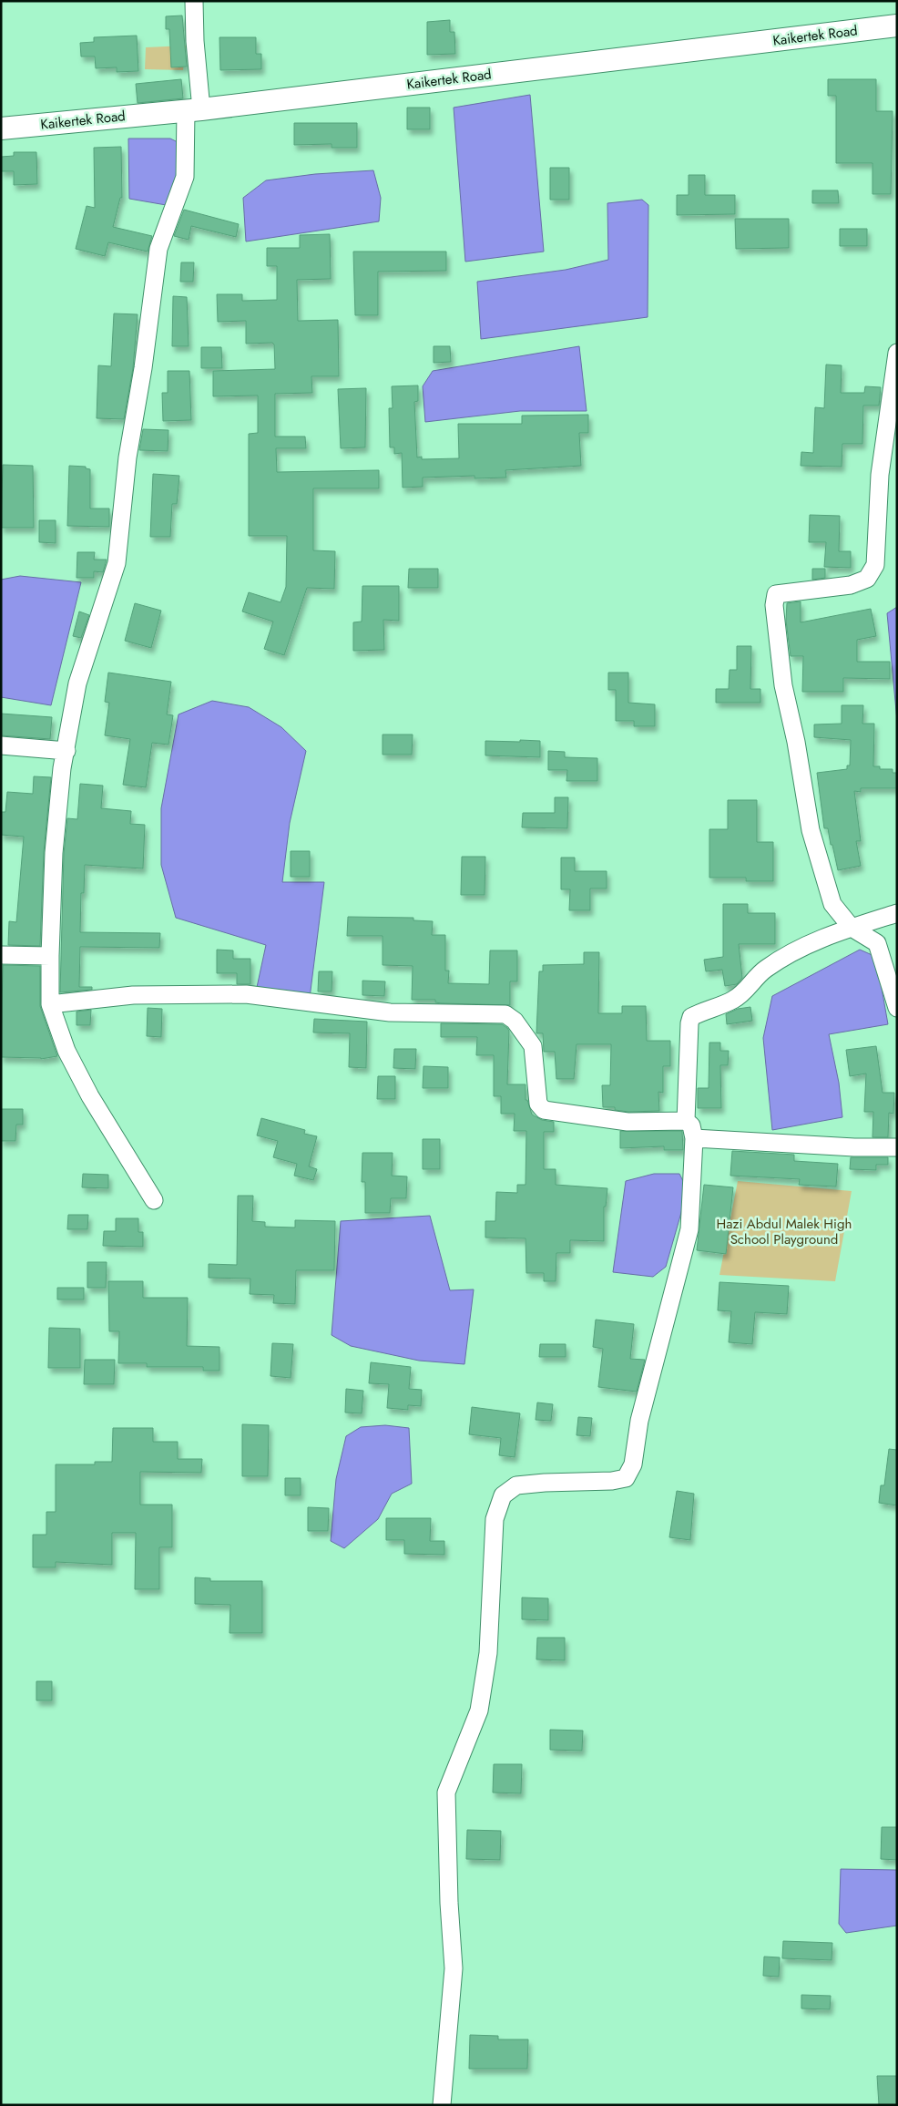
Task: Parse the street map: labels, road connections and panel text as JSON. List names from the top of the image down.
{
  "streets": {
    "main road": ["Kaikertek Road"]
  },
  "parks": ["Hazi Abdul Malek High School Playground"]
}
